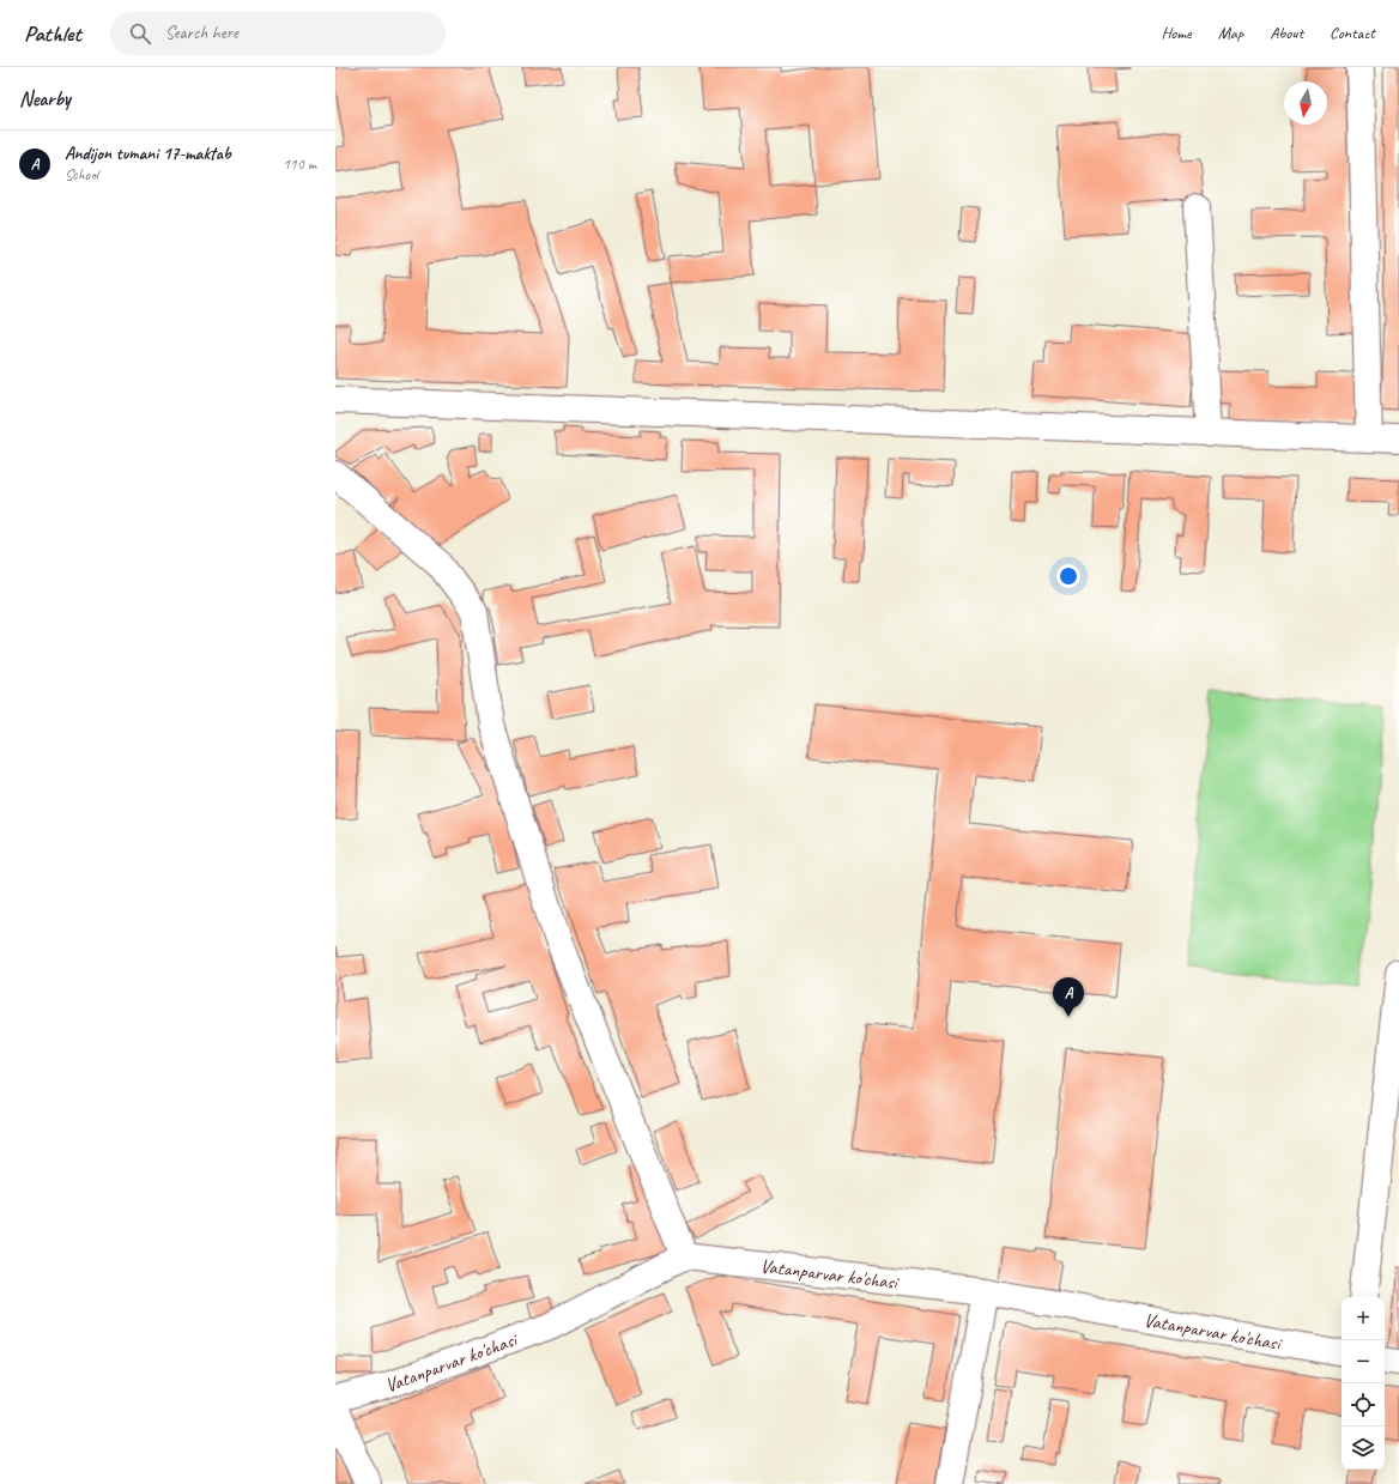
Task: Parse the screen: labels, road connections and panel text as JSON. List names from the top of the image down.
{
  "streets": {
    "street": ["Vatanparvar ko'chasi"]
  },
  "north": "bottom",
  "page": {
    "header": "Pathlet",
    "search": "Search here",
    "nav": [
      "Home",
      "Map",
      "About",
      "Contact"
    ],
    "heading": "Nearby",
    "list": [
      {
        "mark": "A",
        "name": "Andijon tumani 17-maktab",
        "note": "School",
        "value": "110 m"
      }
    ],
    "pins": "A",
    "map_buttons": ["+", "−"]
  }
}
